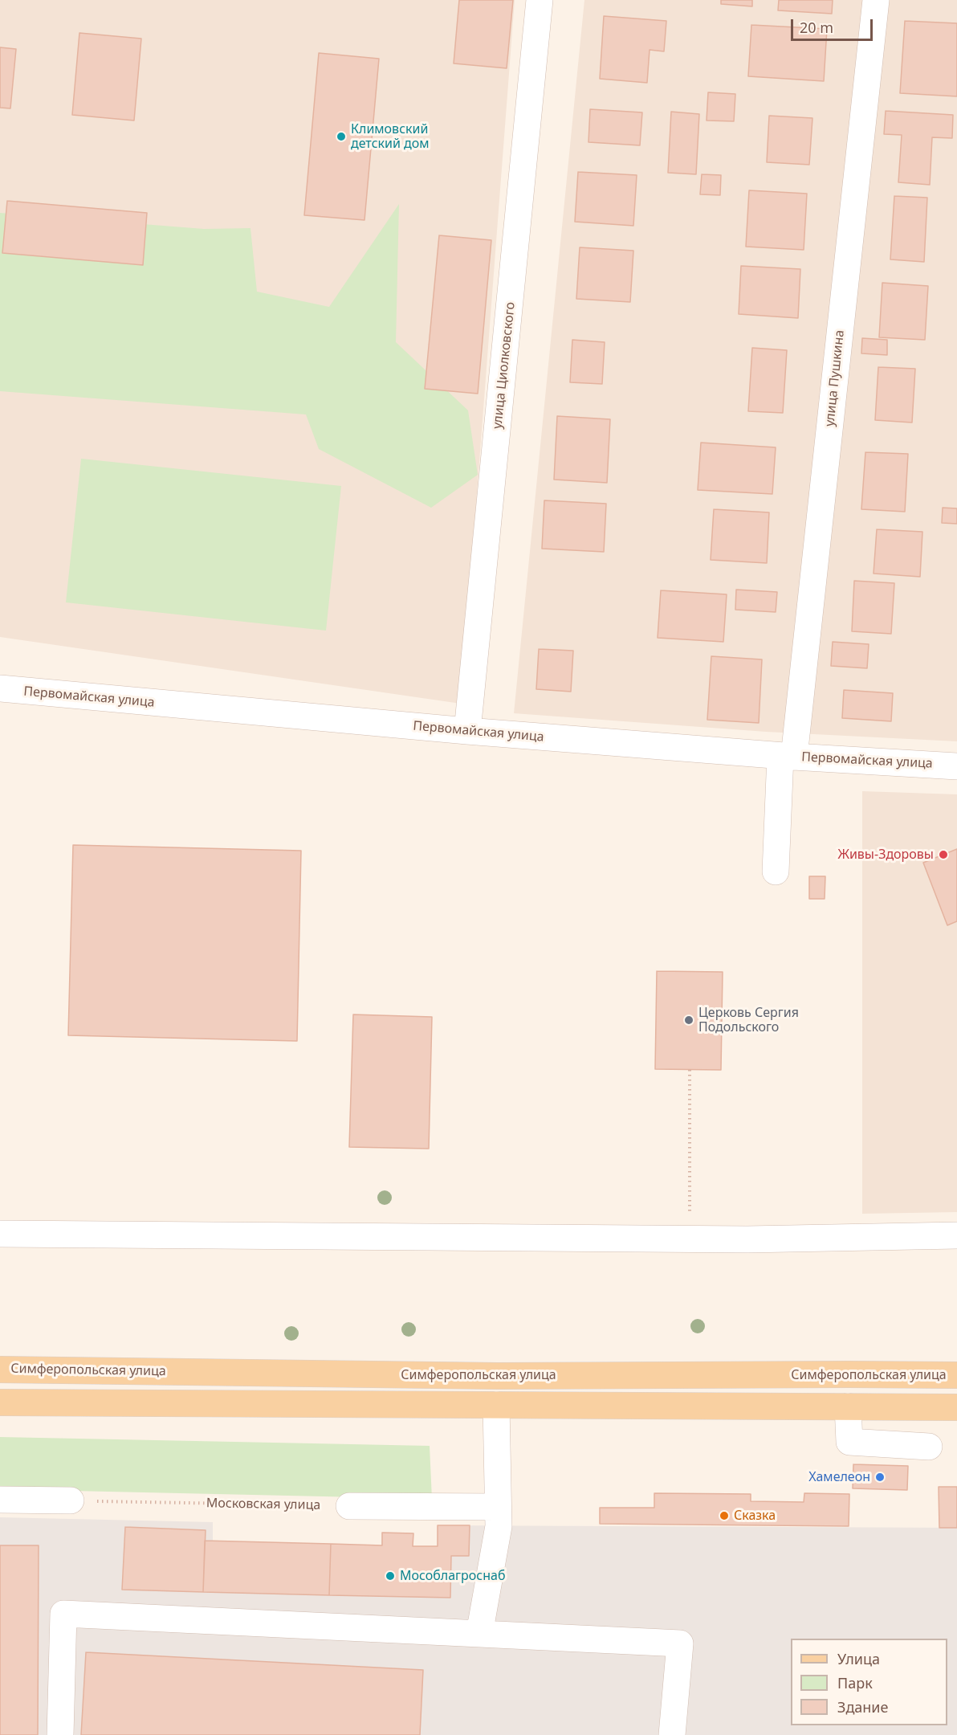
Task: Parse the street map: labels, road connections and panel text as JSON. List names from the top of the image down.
{
  "streets": {
    "main road": ["Симферопольская улица"],
    "street": ["улица Циолковского", "улица Пушкина", "Первомайская улица"],
    "path": ["Московская улица"]
  },
  "crossings": [
    ["улица Циолковского", "Первомайская улица"],
    ["улица Пушкина", "Первомайская улица"]
  ],
  "places": [
    "Климовский детский дом",
    "Живы-Здоровы",
    "Церковь Сергия Подольского",
    "Хамелеон",
    "Сказка",
    "Мособлагроснаб"
  ],
  "legend": ["Улица", "Парк", "Здание"],
  "scale_bar": "20 m"
}
